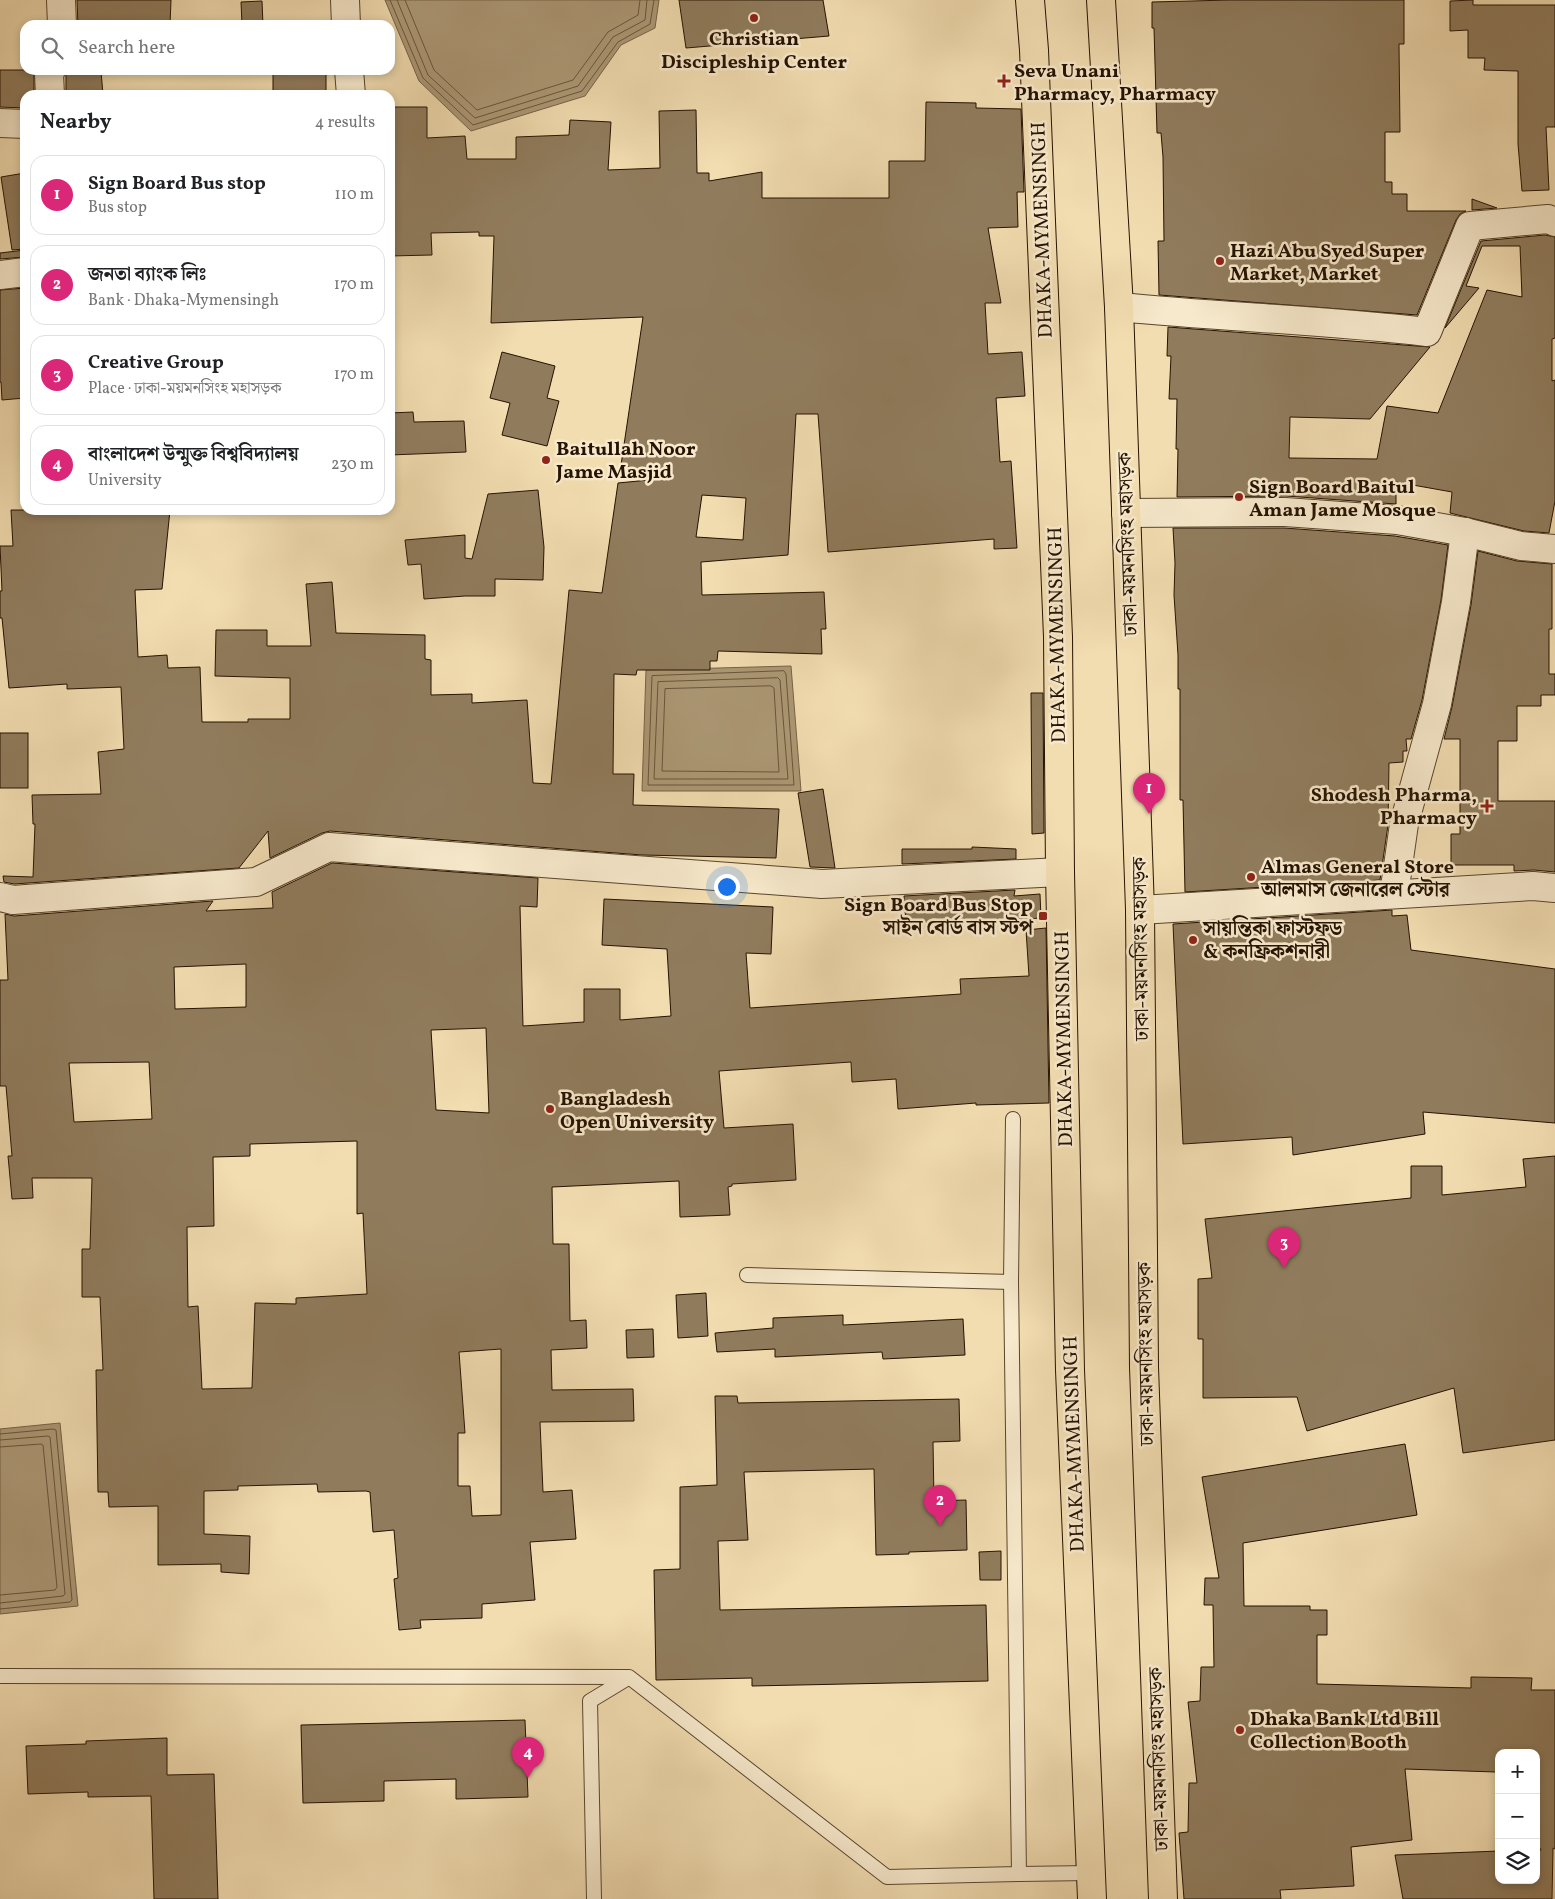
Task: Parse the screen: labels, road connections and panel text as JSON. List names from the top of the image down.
{
  "streets": {
    "highway": ["DHAKA-MYMENSINGH", "ঢাকা-ময়মনসিংহ মহাসড়ক"]
  },
  "places": {
    "other": [
      "Christian Discipleship Center",
      "Hazi Abu Syed Super Market, Market",
      "Baitullah Noor Jame Masjid",
      "Sign Board Baitul Aman Jame Mosque",
      "Almas General Store আলমাস জেনারেল স্টোর",
      "সায়ন্তিকা ফাস্টফুড & কনফ্রিকশনারী",
      "Bangladesh Open University",
      "Dhaka Bank Ltd Bill Collection Booth"
    ],
    "health": ["Seva Unani Pharmacy, Pharmacy", "Shodesh Pharma, Pharmacy"],
    "transit": ["Sign Board Bus Stop সাইন বোর্ড বাস স্টপ"]
  },
  "page": {
    "search": "Search here",
    "heading": ["Nearby", "4 results"],
    "list": [
      {
        "mark": "1",
        "name": "Sign Board Bus stop",
        "note": "Bus stop",
        "value": "110 m"
      },
      {
        "mark": "2",
        "name": "জনতা ব্যাংক লিঃ",
        "note": "Bank · Dhaka-Mymensingh",
        "value": "170 m"
      },
      {
        "mark": "3",
        "name": "Creative Group",
        "note": "Place · ঢাকা-ময়মনসিংহ মহাসড়ক",
        "value": "170 m"
      },
      {
        "mark": "4",
        "name": "বাংলাদেশ উন্মুক্ত বিশ্ববিদ্যালয়",
        "note": "University",
        "value": "230 m"
      }
    ],
    "pins": [
      "1",
      "3",
      "2",
      "4"
    ],
    "map_buttons": ["+", "−"]
  }
}
